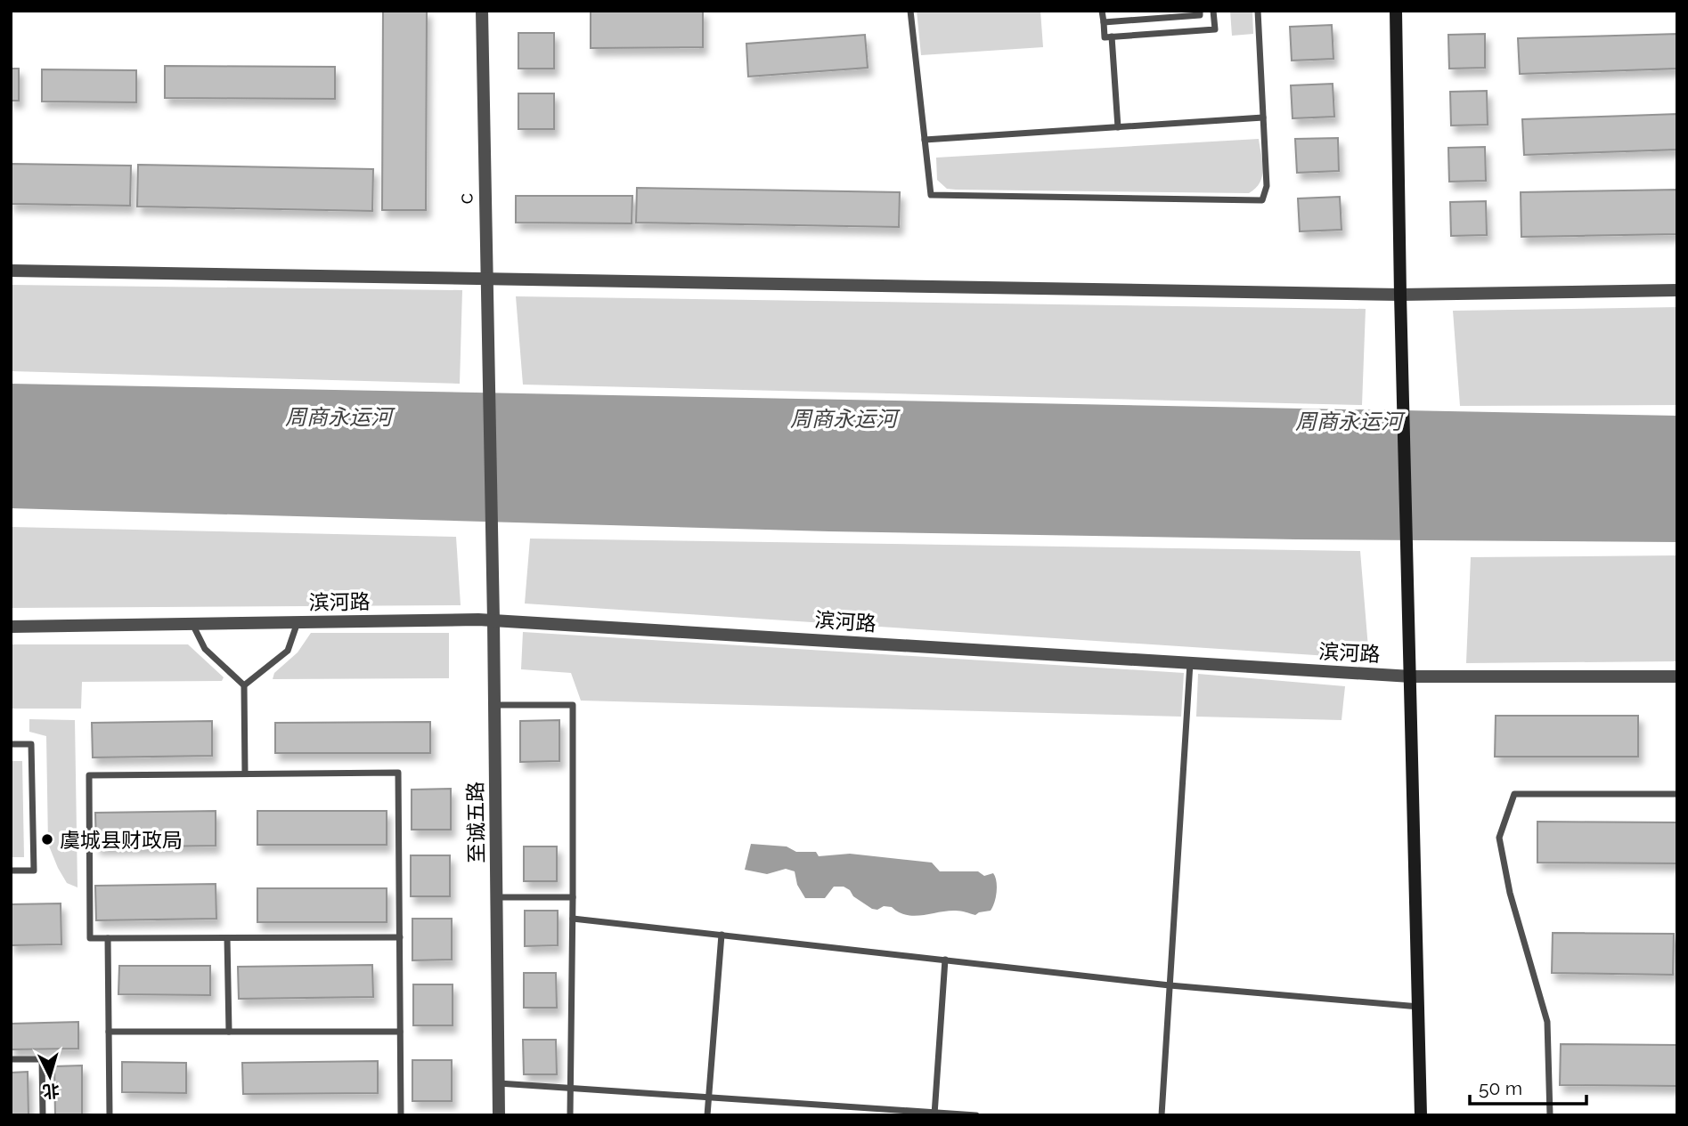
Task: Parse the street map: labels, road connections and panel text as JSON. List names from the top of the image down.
{
  "streets": {
    "street": ["c", "滨河路", "至诚五路"]
  },
  "crossings": [
    ["c", "至诚五路"],
    ["滨河路", "至诚五路"]
  ],
  "water": ["周商永运河"],
  "places": ["虞城县财政局"],
  "scale_bar": "50 m",
  "north": "bottom"
}
